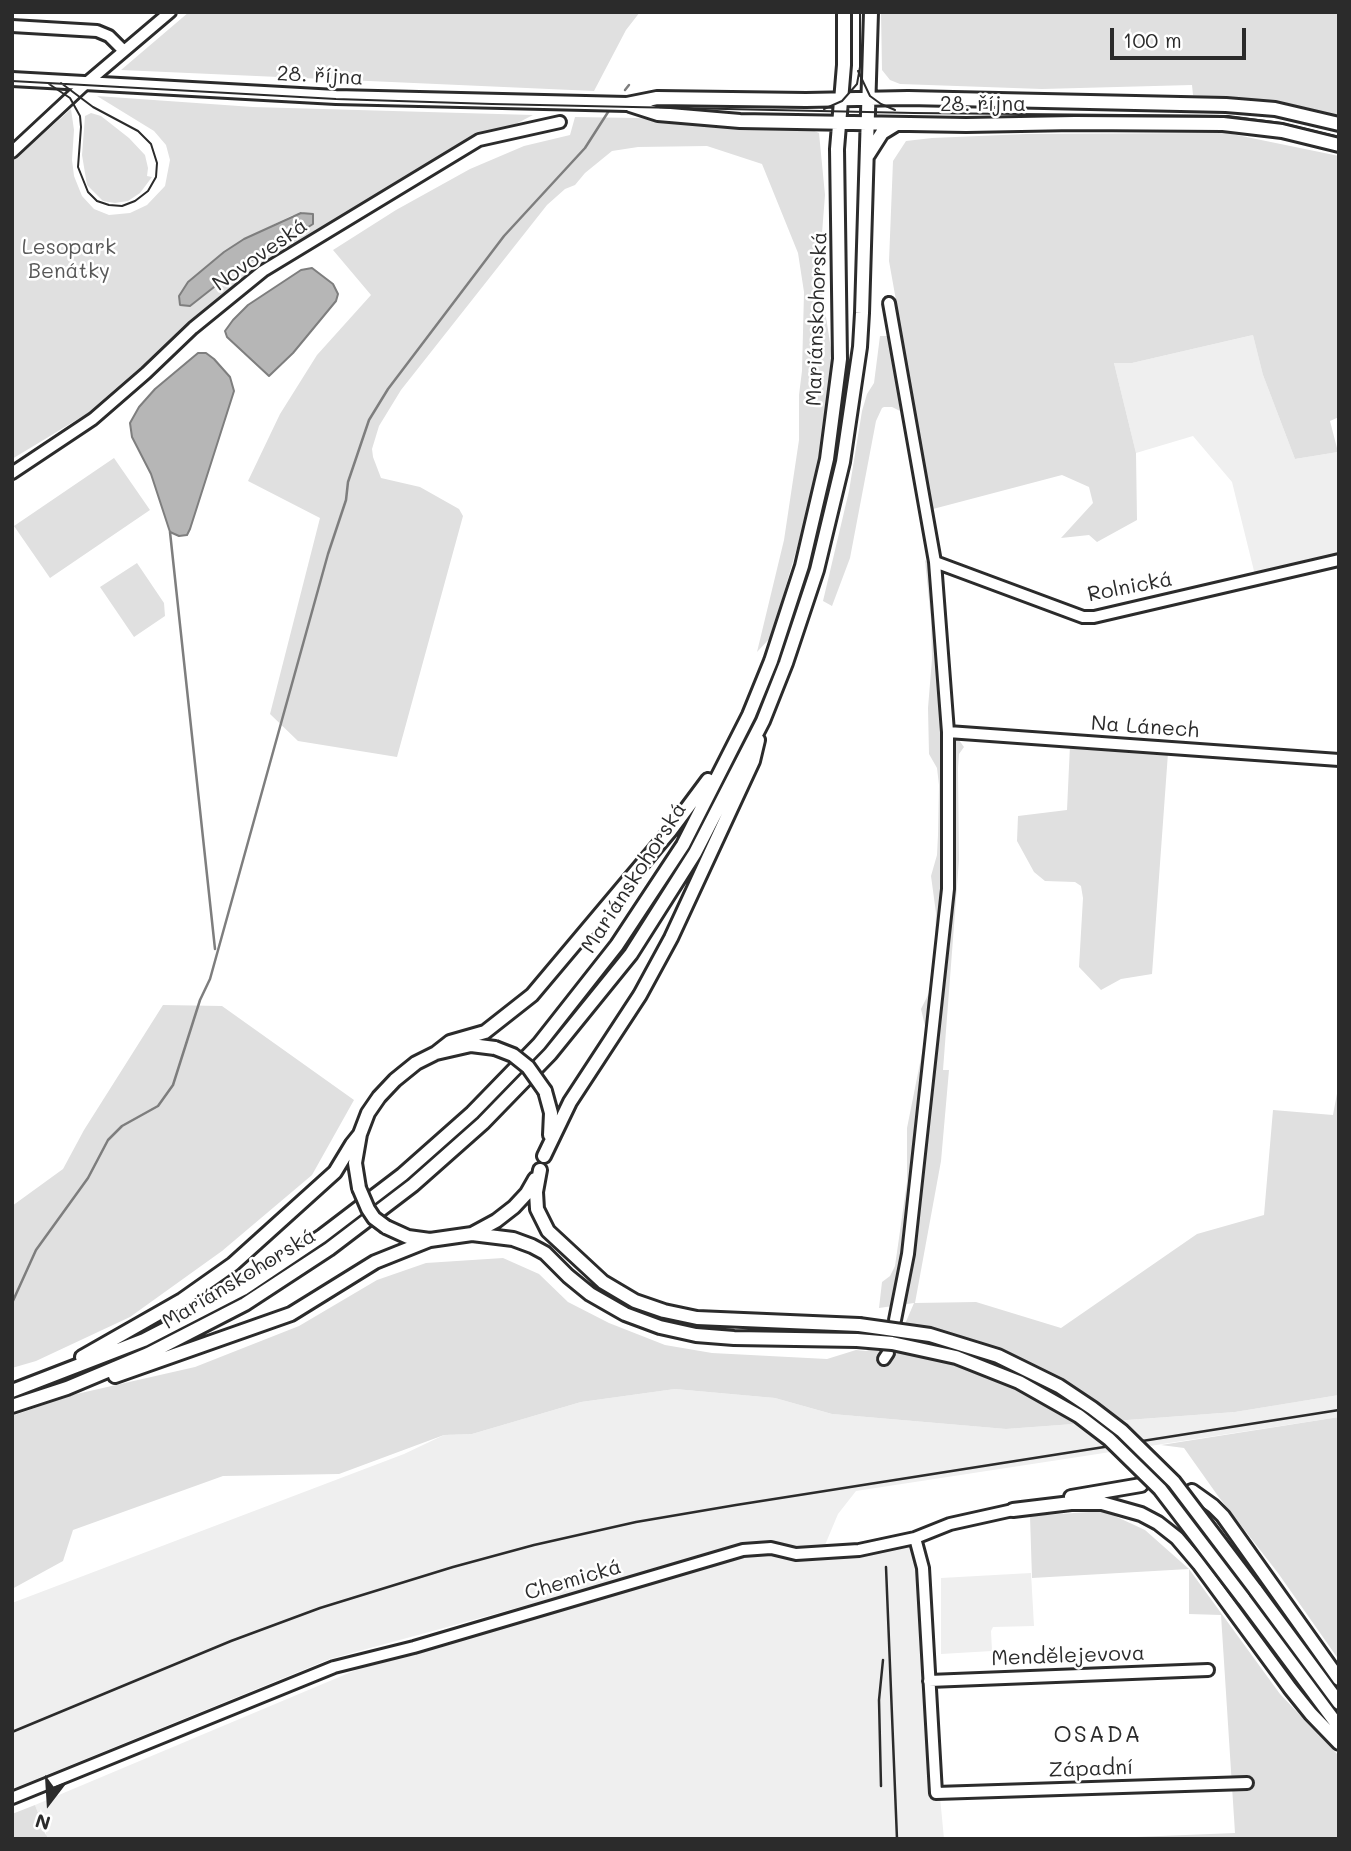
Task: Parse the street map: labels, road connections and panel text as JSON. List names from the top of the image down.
{
  "streets": {
    "main road": ["28. října", "Mariánskohorská"],
    "street": [
      "Novoveská",
      "Rolnická",
      "Na Lánech",
      "Chemická",
      "Mendělejevova",
      "Západní"
    ]
  },
  "crossings": [
    ["28. října", "Mariánskohorská"],
    ["Mendělejevova", "Západní"]
  ],
  "districts": ["OSADA"],
  "parks": ["Lesopark Benátky"],
  "scale_bar": "100 m",
  "north": "bottom"
}
